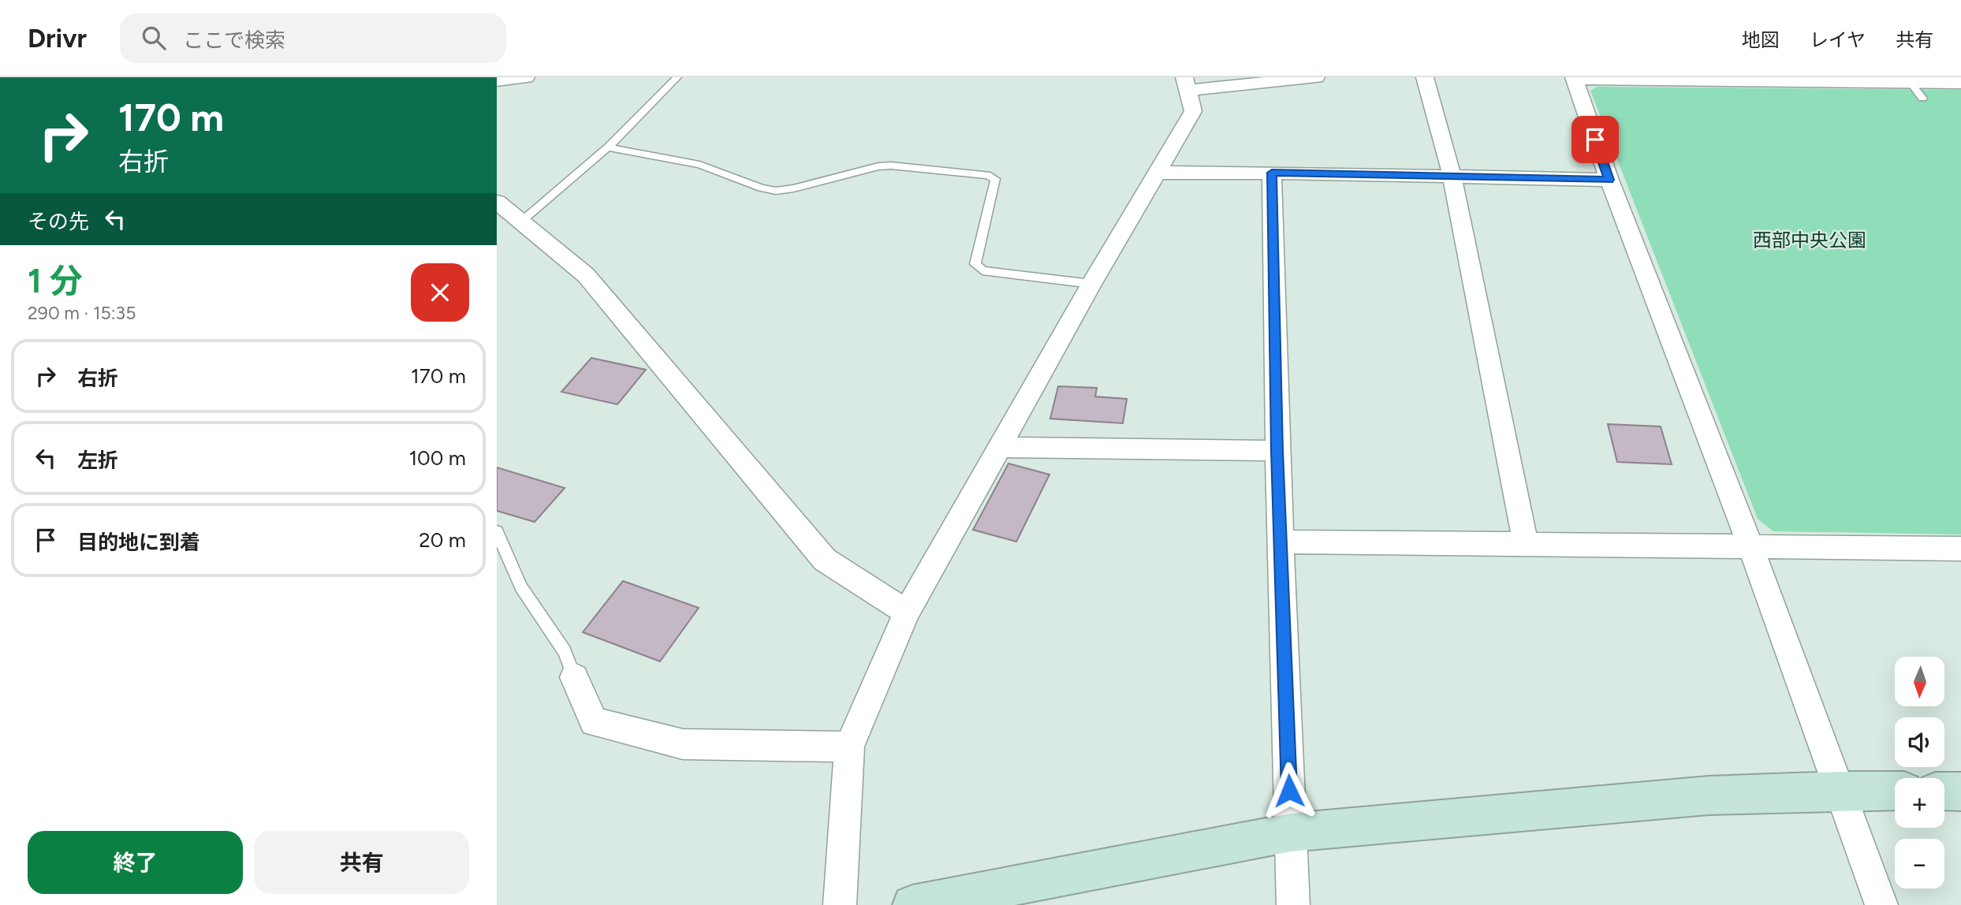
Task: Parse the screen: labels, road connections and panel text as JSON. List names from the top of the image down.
{
  "parks": ["西部中央公園"],
  "north": "bottom",
  "page": {
    "header": "Drivr",
    "search": "ここで検索",
    "nav": ["地図", "レイヤ", "共有"],
    "turn": ["170 m", "右折"],
    "then": "その先",
    "heading": ["1 分", "290 m · 15:35"],
    "list": [
      {
        "name": "右折",
        "value": "170 m"
      },
      {
        "name": "左折",
        "value": "100 m"
      },
      {
        "name": "目的地に到着",
        "value": "20 m"
      }
    ],
    "map_buttons": ["+", "−"],
    "buttons": ["終了", "共有"]
  }
}
